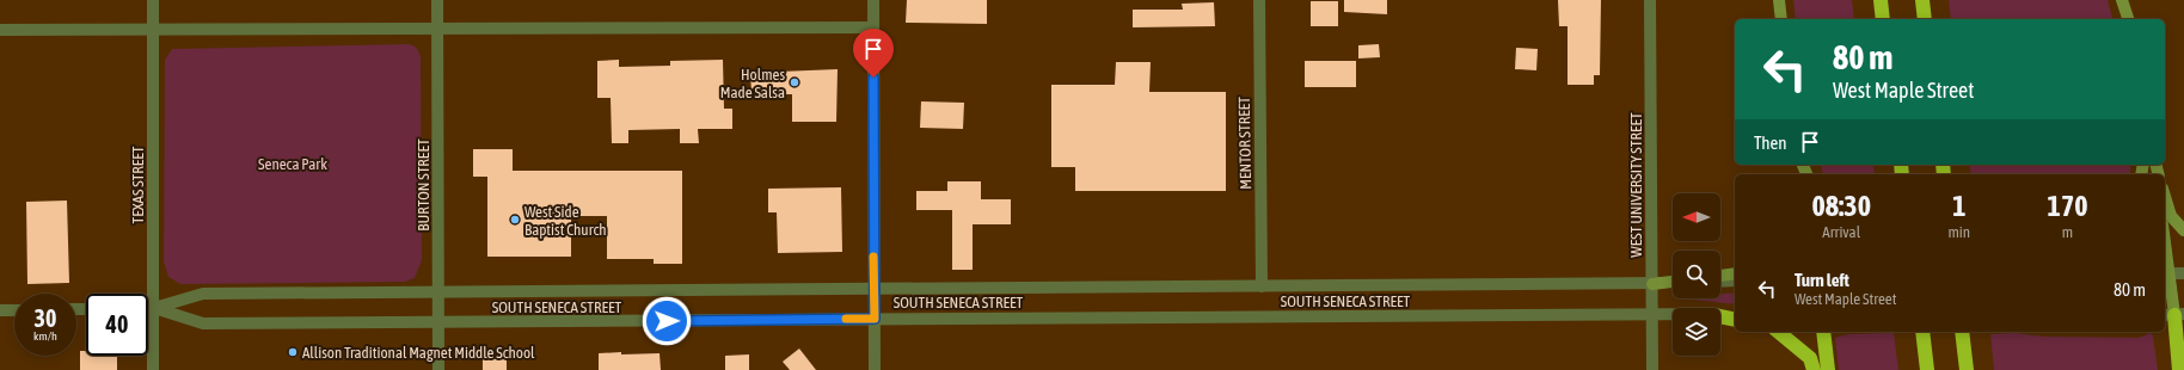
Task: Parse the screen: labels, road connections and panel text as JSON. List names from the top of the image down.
{
  "streets": {
    "street": [
      "MENTOR STREET",
      "TEXAS STREET",
      "BURTON STREET",
      "WEST UNIVERSITY STREET",
      "SOUTH SENECA STREET"
    ]
  },
  "crossings": [
    ["MENTOR STREET", "SOUTH SENECA STREET"],
    ["TEXAS STREET", "SOUTH SENECA STREET"],
    ["BURTON STREET", "SOUTH SENECA STREET"],
    ["WEST UNIVERSITY STREET", "SOUTH SENECA STREET"]
  ],
  "parks": ["Seneca Park"],
  "places": ["Holmes Made Salsa", "West Side Baptist Church", "Allison Traditional Magnet Middle School"],
  "north": "left",
  "page": {
    "turn": ["80 m", "West Maple Street"],
    "then": "Then",
    "eta": [
      "08:30",
      "Arrival",
      "1",
      "min",
      "170",
      "m"
    ],
    "list": [
      {
        "name": "Turn left",
        "note": "West Maple Street",
        "value": "80 m"
      }
    ],
    "speed": "30 km/h",
    "limit": "40"
  }
}
